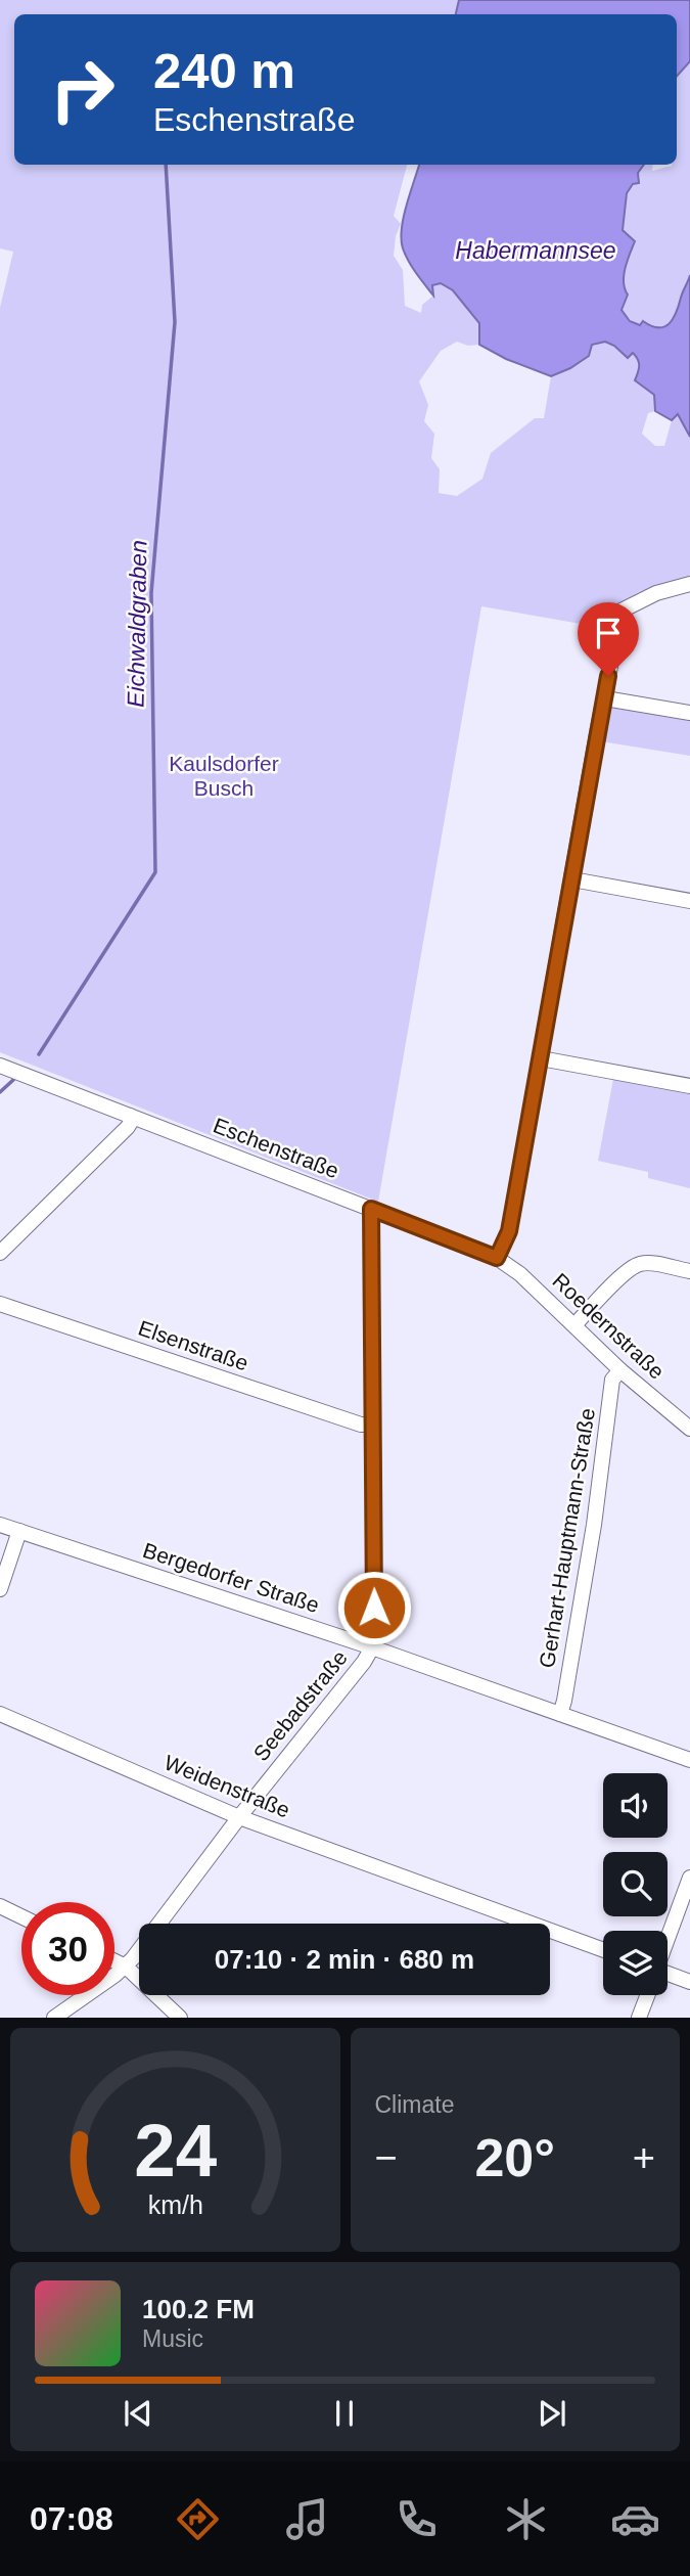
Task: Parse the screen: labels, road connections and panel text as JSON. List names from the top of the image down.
{
  "streets": {
    "street": [
      "Eschenstraße",
      "Roedernstraße",
      "Elsenstraße",
      "Gerhart-Hauptmann-Straße",
      "Bergedorfer Straße",
      "Seebadstraße",
      "Weidenstraße"
    ]
  },
  "crossings": [
    ["Eschenstraße", "Roedernstraße"],
    ["Eschenstraße", "Seebadstraße"],
    ["Roedernstraße", "Gerhart-Hauptmann-Straße"],
    ["Elsenstraße", "Seebadstraße"],
    ["Gerhart-Hauptmann-Straße", "Bergedorfer Straße"],
    ["Bergedorfer Straße", "Seebadstraße"],
    ["Seebadstraße", "Weidenstraße"]
  ],
  "water": ["Habermannsee", "Eichwaldgraben"],
  "parks": ["Kaulsdorfer Busch"],
  "page": {
    "turn": ["240 m", "Eschenstraße"],
    "limit": "30",
    "trip": "07:10 · 2 min · 680 m",
    "tile": "Climate",
    "heat": ["−", "20°", "+"],
    "song": ["100.2 FM", "Music"],
    "tabs": "07:08",
    "gauge": ["24", "km/h"]
  }
}
